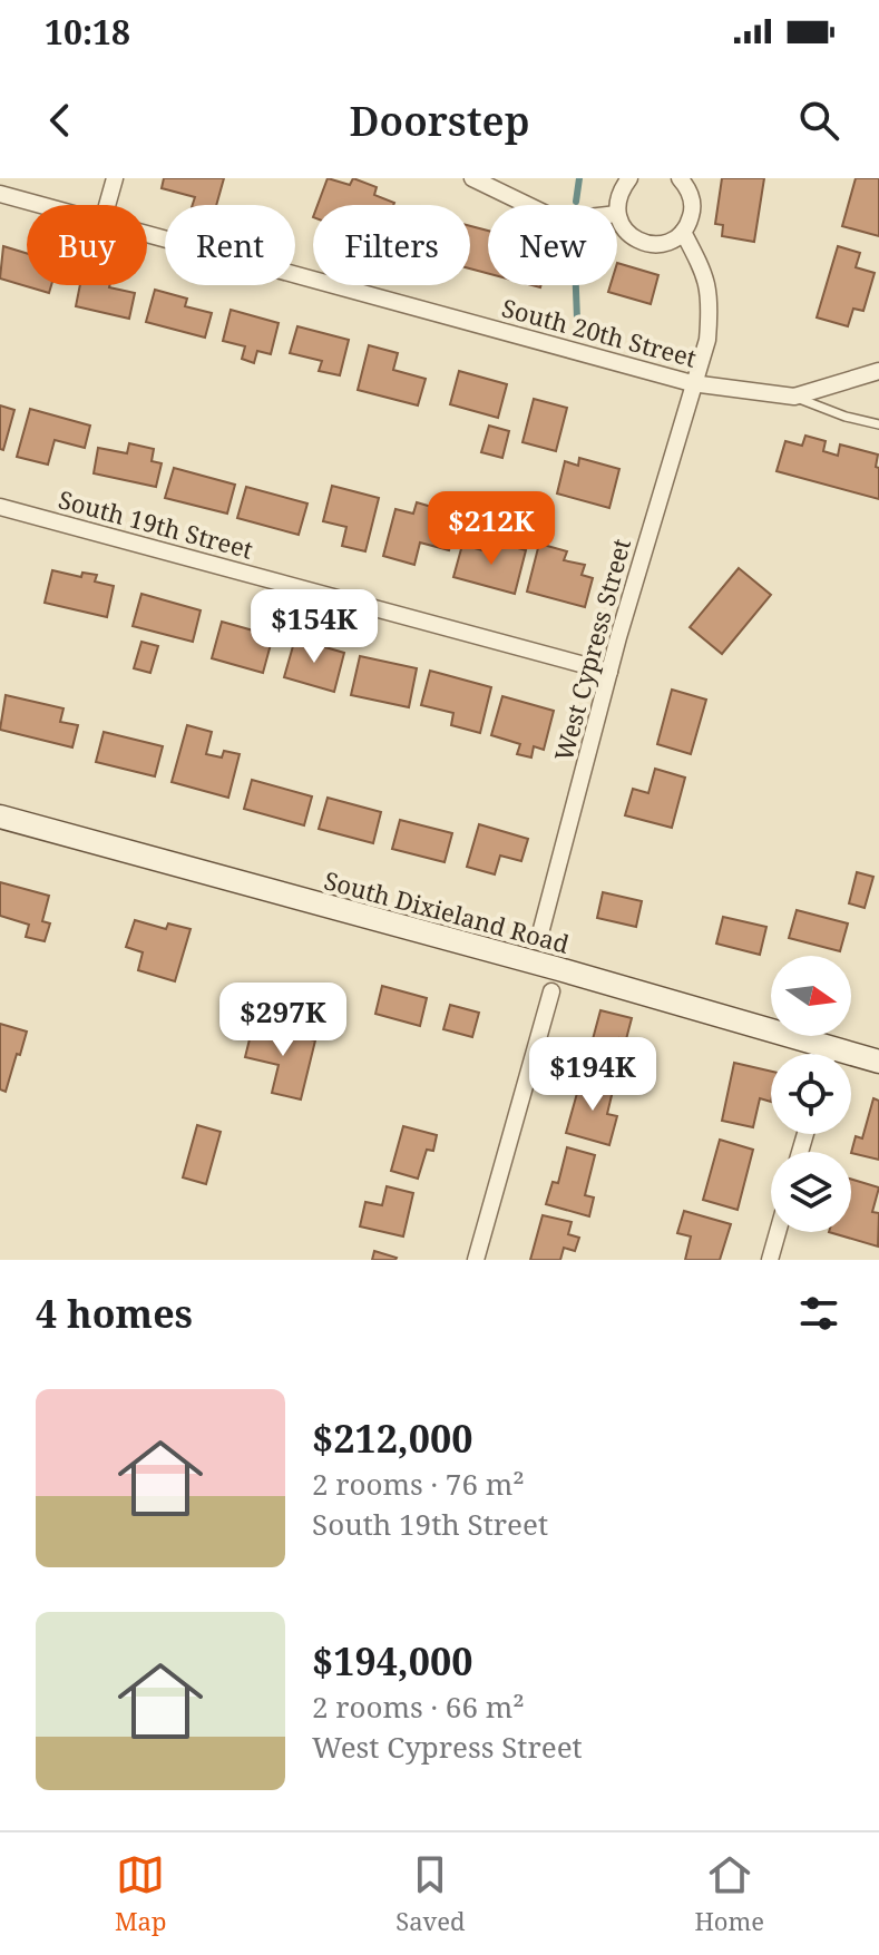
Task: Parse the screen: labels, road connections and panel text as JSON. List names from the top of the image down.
{
  "streets": {
    "main road": ["South Dixieland Road"],
    "street": ["South 20th Street", "South 19th Street", "West Cypress Street"]
  },
  "crossings": [
    ["South 20th Street", "West Cypress Street"],
    ["South 19th Street", "West Cypress Street"]
  ],
  "north": "right",
  "page": {
    "status": "10:18",
    "header": "Doorstep",
    "chip": [
      "Buy",
      "Rent",
      "Filters",
      "New"
    ],
    "price": [
      "$212K",
      "$154K",
      "$297K",
      "$194K"
    ],
    "heading": "4 homes",
    "list": [
      {
        "name": "$212,000",
        "note": "2 rooms · 76 m² · South 19th Street"
      },
      {
        "name": "$194,000",
        "note": "2 rooms · 66 m² · West Cypress Street"
      }
    ],
    "tabs": ["Map", "Saved", "Home"]
  }
}
